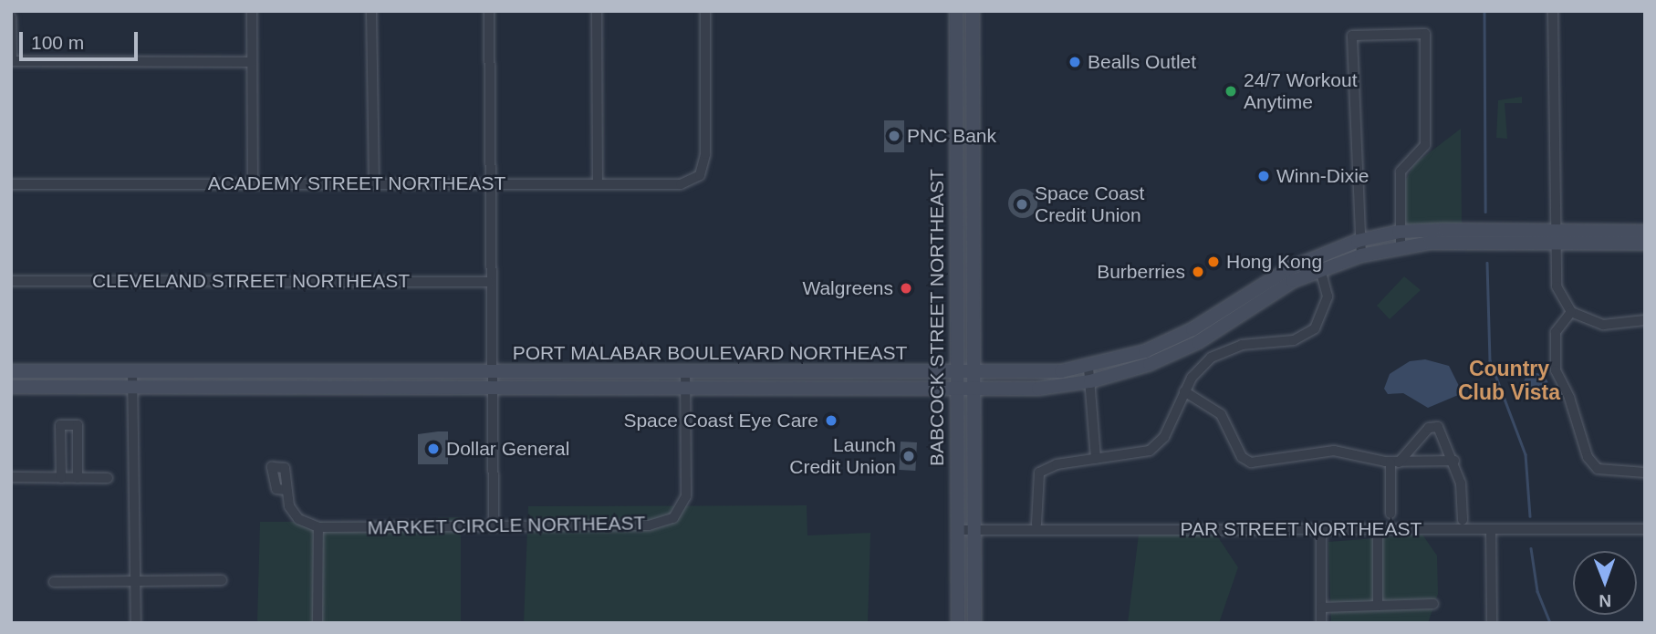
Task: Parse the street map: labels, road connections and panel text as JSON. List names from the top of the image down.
{
  "streets": {
    "street": [
      "ACADEMY STREET NORTHEAST",
      "CLEVELAND STREET NORTHEAST",
      "BABCOCK STREET NORTHEAST",
      "PORT MALABAR BOULEVARD NORTHEAST",
      "MARKET CIRCLE NORTHEAST",
      "PAR STREET NORTHEAST"
    ]
  },
  "crossings": [
    ["BABCOCK STREET NORTHEAST", "PORT MALABAR BOULEVARD NORTHEAST"],
    ["BABCOCK STREET NORTHEAST", "PAR STREET NORTHEAST"],
    ["PORT MALABAR BOULEVARD NORTHEAST", "MARKET CIRCLE NORTHEAST"]
  ],
  "districts": ["Country Club Vista"],
  "places": [
    "Bealls Outlet",
    "24/7 Workout Anytime",
    "PNC Bank",
    "Winn-Dixie",
    "Space Coast Credit Union",
    "Hong Kong",
    "Burberries",
    "Walgreens",
    "Space Coast Eye Care",
    "Dollar General",
    "Launch Credit Union"
  ],
  "scale_bar": "100 m",
  "north": "bottom"
}
